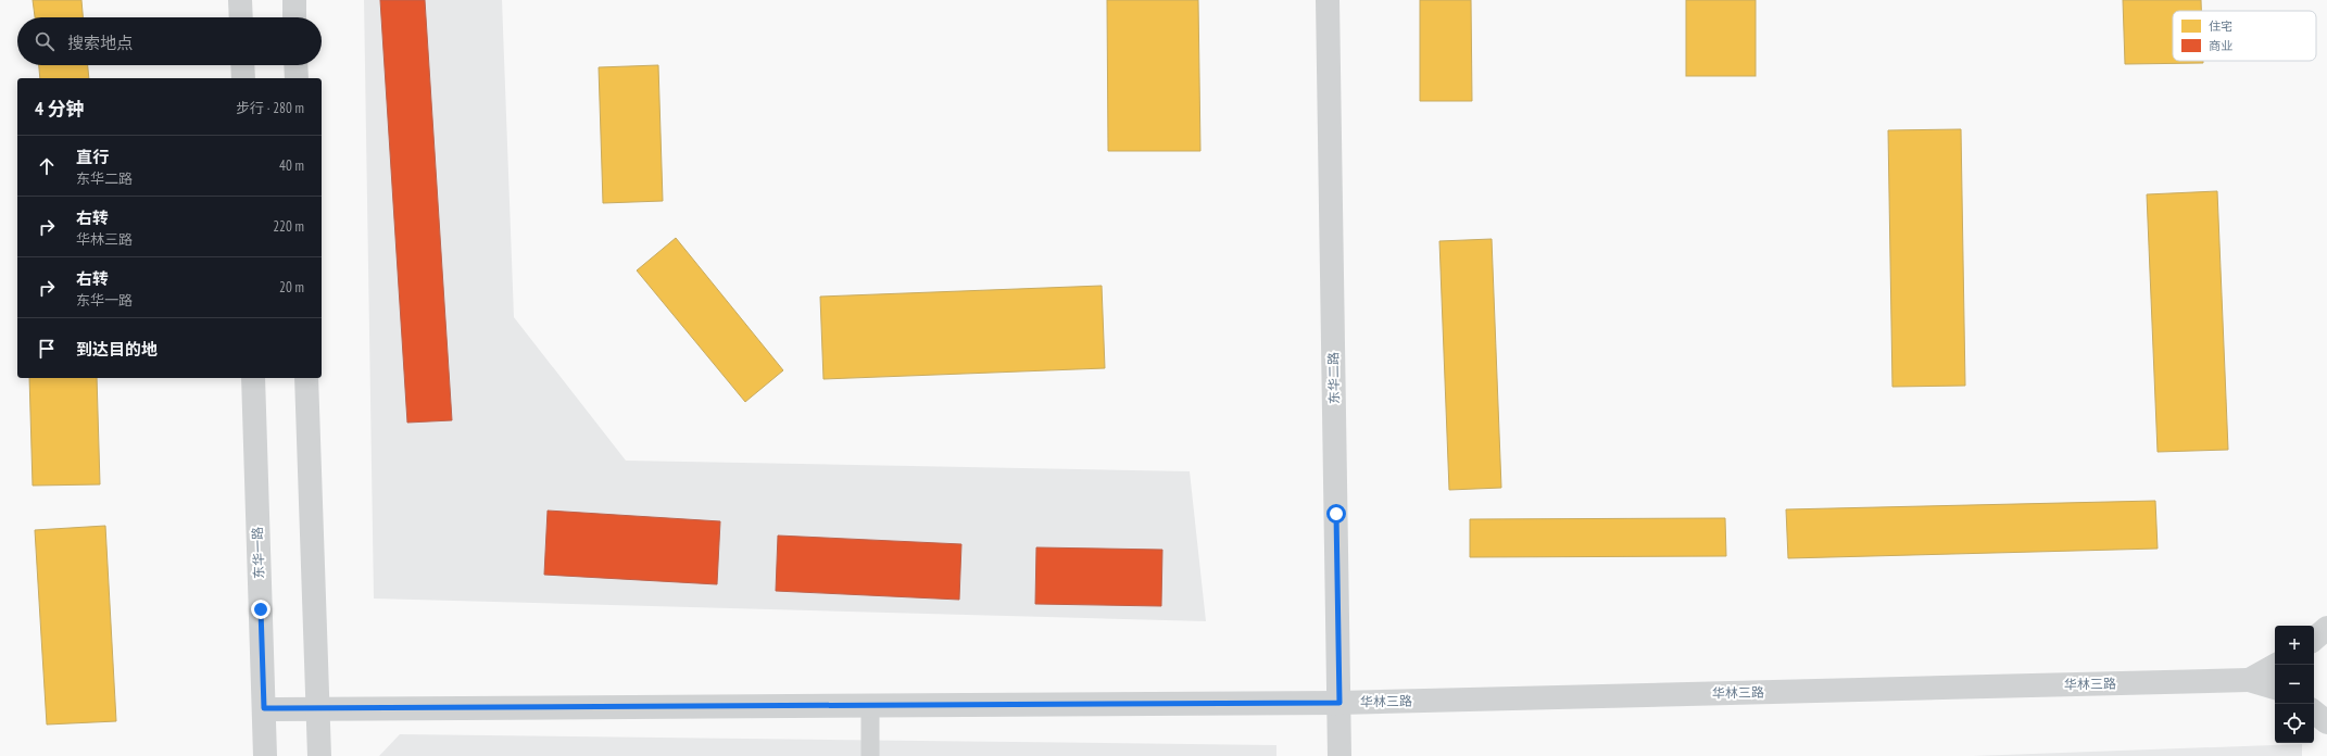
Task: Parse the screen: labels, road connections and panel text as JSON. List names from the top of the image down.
{
  "streets": {
    "street": ["东华二路", "东华一路", "华林三路"]
  },
  "crossings": [
    ["东华二路", "华林三路"],
    ["东华一路", "华林三路"]
  ],
  "legend": ["住宅", "商业"],
  "page": {
    "search": "搜索地点",
    "heading": ["4 分钟", "步行 · 280 m"],
    "list": [
      ["直行", "东华二路", "40 m"],
      ["右转", "华林三路", "220 m"],
      ["右转", "东华一路", "20 m"],
      "到达目的地"
    ],
    "map_buttons": ["+", "−"]
  }
}
